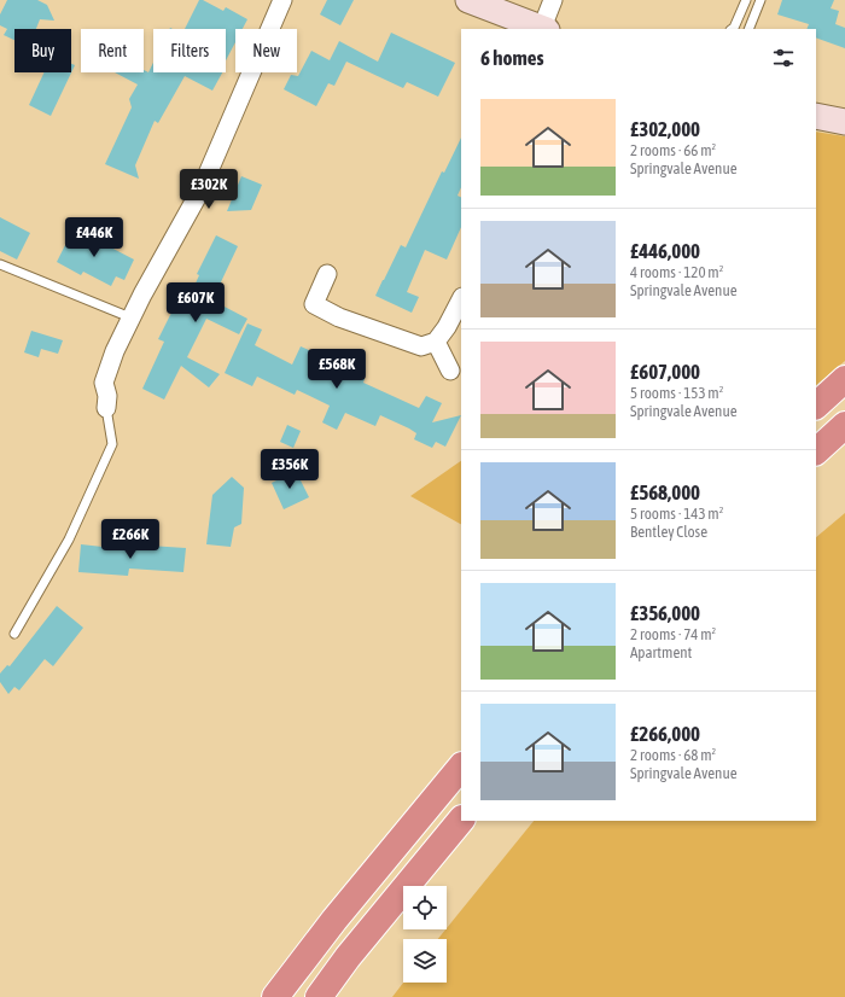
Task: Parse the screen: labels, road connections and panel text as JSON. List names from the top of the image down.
{
  "page": {
    "chip": [
      "Buy",
      "Rent",
      "Filters",
      "New"
    ],
    "heading": "6 homes",
    "list": [
      {
        "name": "£302,000",
        "note": "2 rooms · 66 m² · Springvale Avenue"
      },
      {
        "name": "£446,000",
        "note": "4 rooms · 120 m² · Springvale Avenue"
      },
      {
        "name": "£607,000",
        "note": "5 rooms · 153 m² · Springvale Avenue"
      },
      {
        "name": "£568,000",
        "note": "5 rooms · 143 m² · Bentley Close"
      },
      {
        "name": "£356,000",
        "note": "2 rooms · 74 m² · Apartment"
      },
      {
        "name": "£266,000",
        "note": "2 rooms · 68 m² · Springvale Avenue"
      }
    ],
    "price": [
      "£302K",
      "£446K",
      "£607K",
      "£568K",
      "£356K",
      "£266K"
    ]
  }
}
